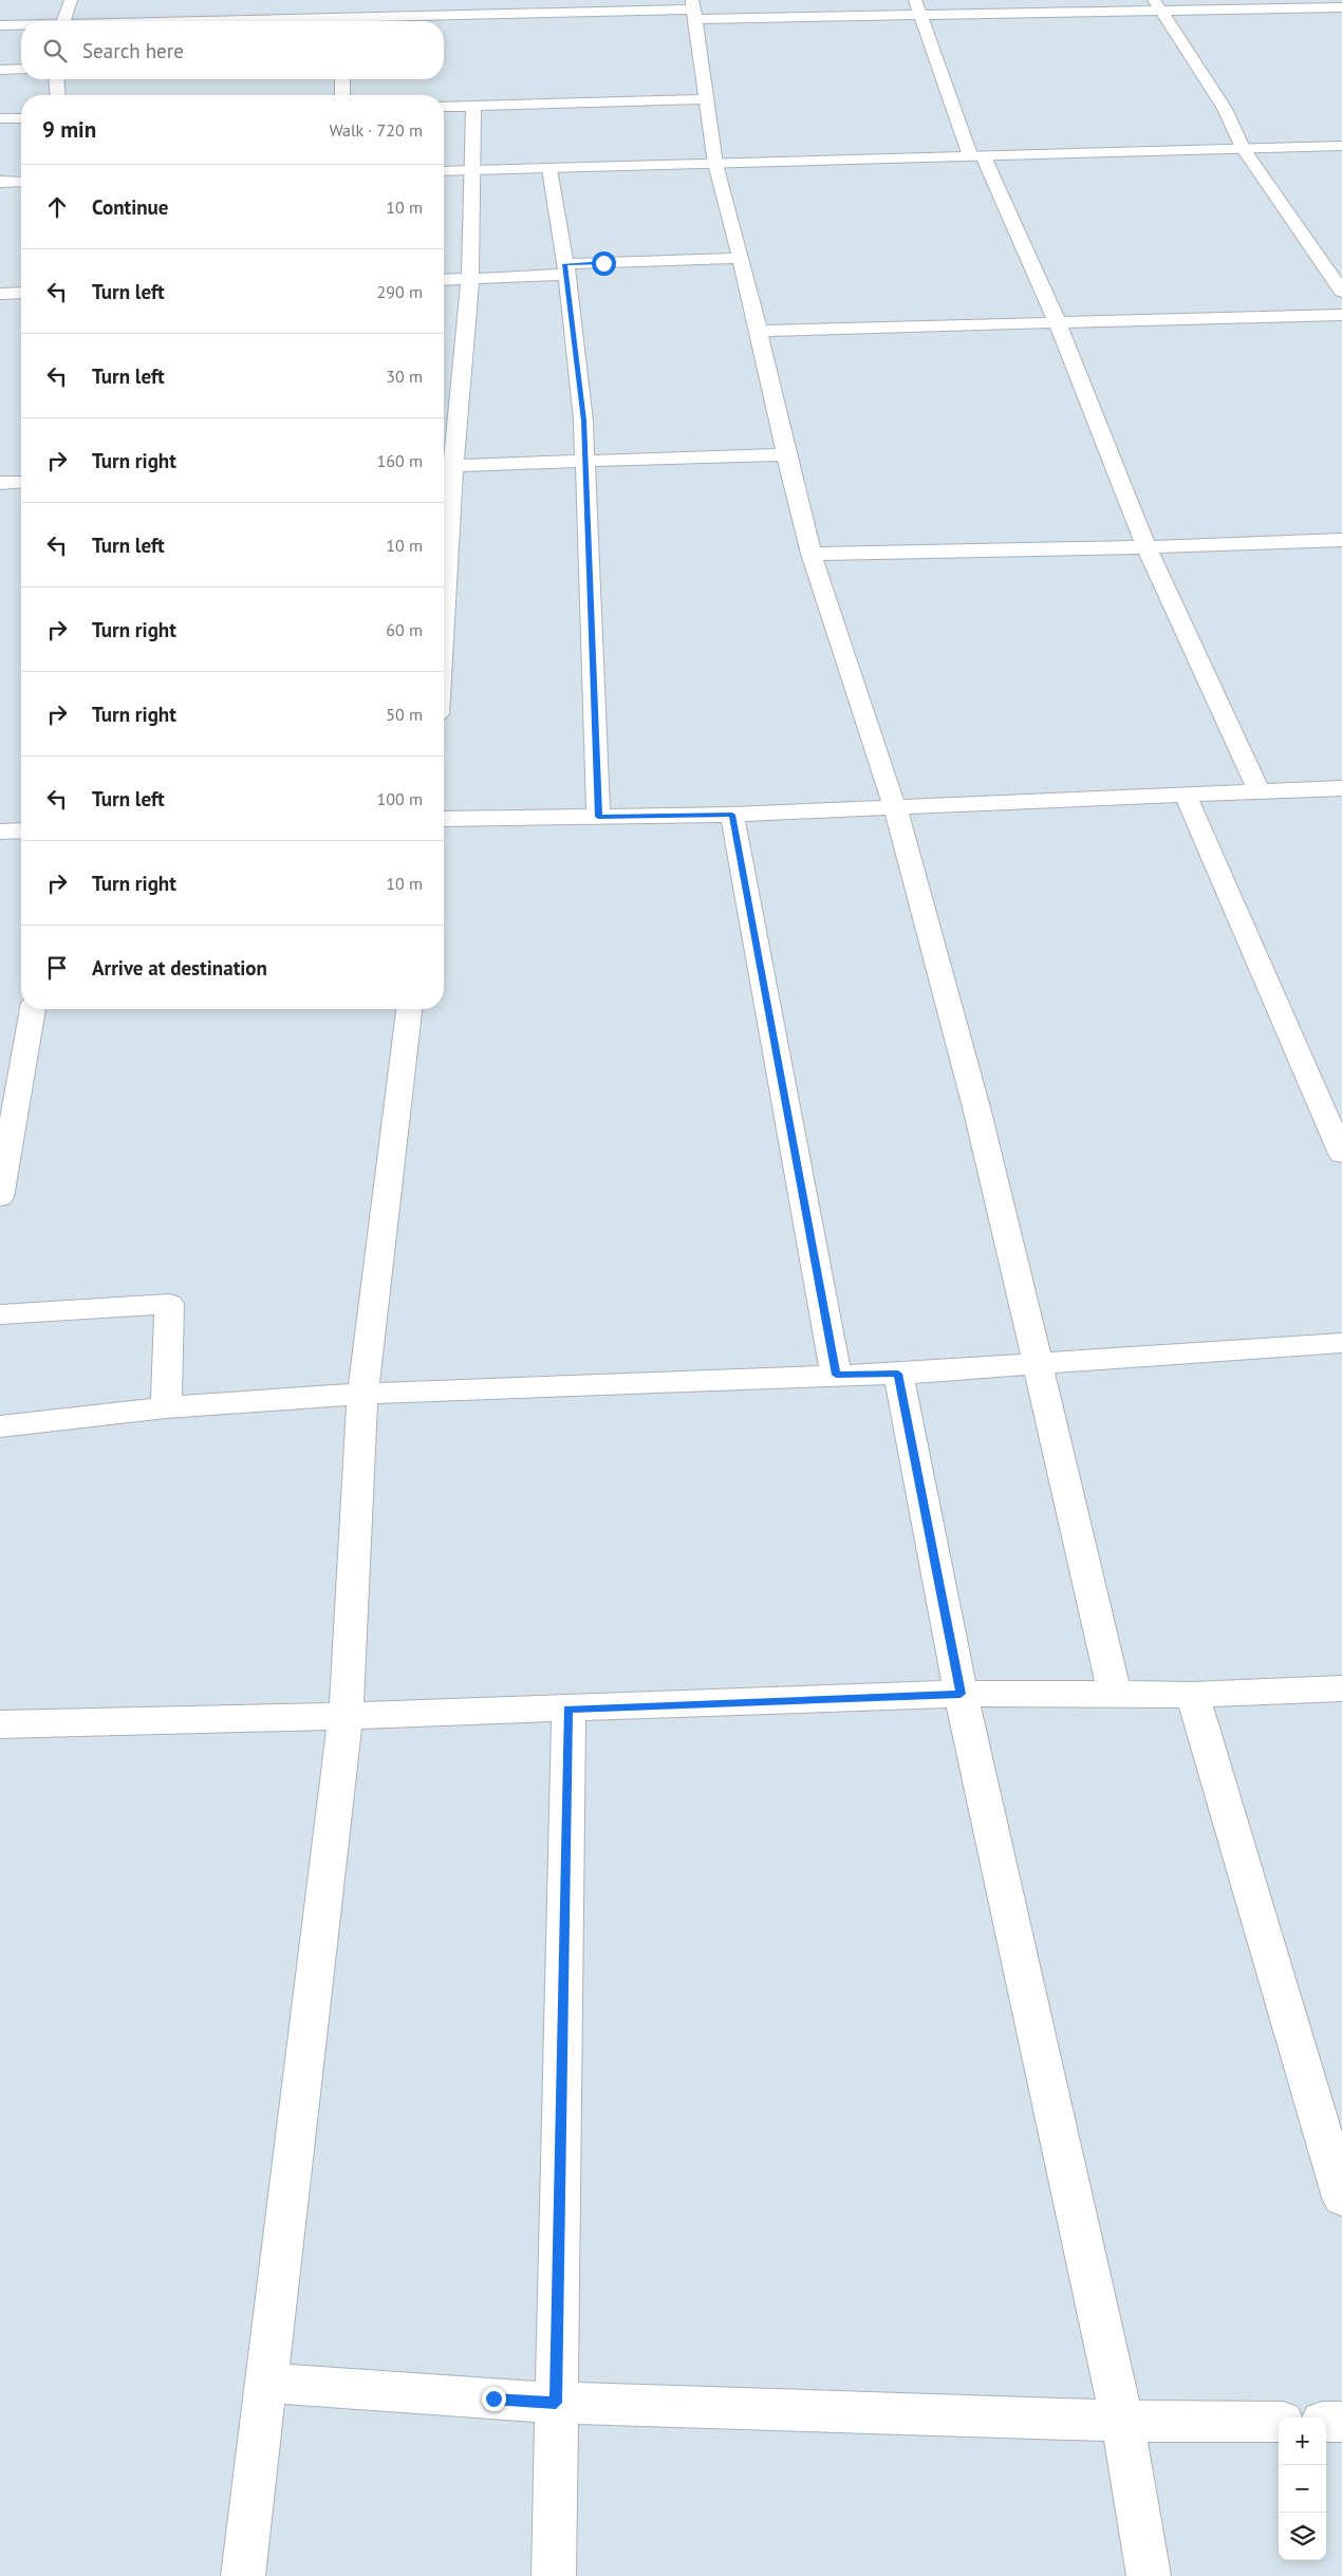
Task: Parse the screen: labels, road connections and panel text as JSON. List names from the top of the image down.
{
  "page": {
    "search": "Search here",
    "heading": ["9 min", "Walk · 720 m"],
    "list": [
      ["Continue", "10 m"],
      ["Turn left", "290 m"],
      ["Turn left", "30 m"],
      ["Turn right", "160 m"],
      ["Turn left", "10 m"],
      ["Turn right", "60 m"],
      ["Turn right", "50 m"],
      ["Turn left", "100 m"],
      ["Turn right", "10 m"],
      "Arrive at destination"
    ],
    "map_buttons": ["+", "−"]
  }
}
